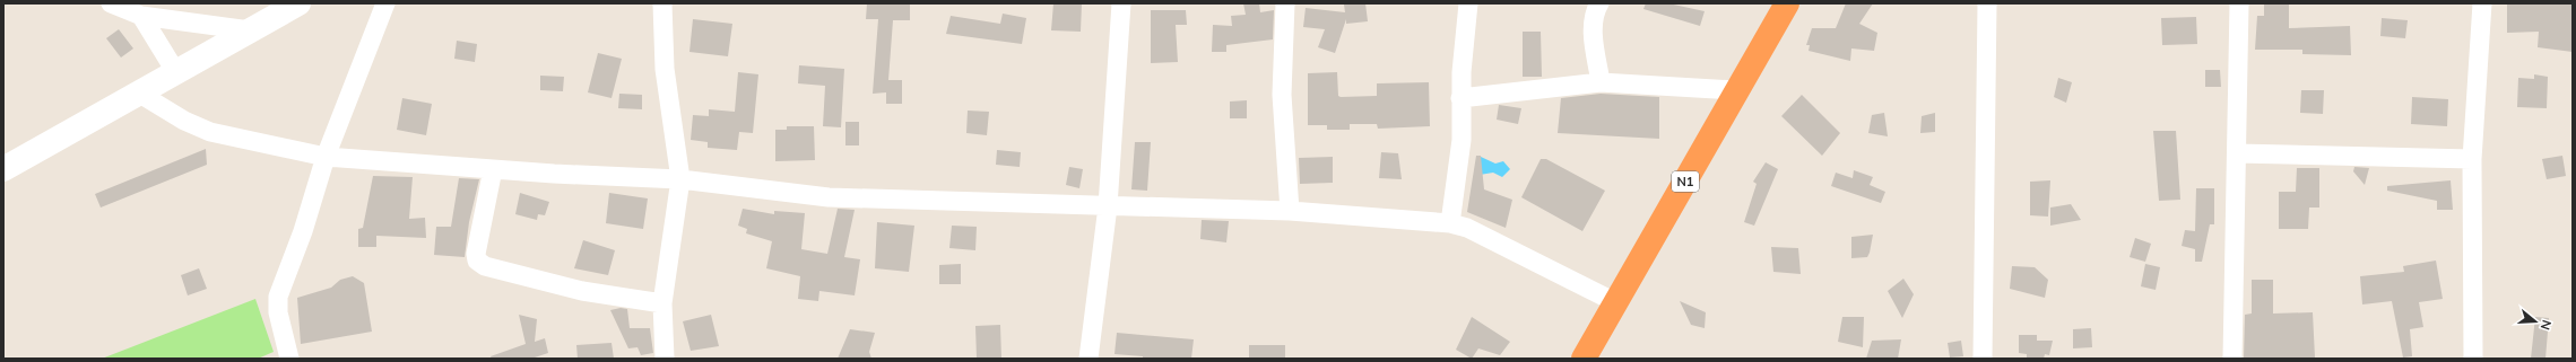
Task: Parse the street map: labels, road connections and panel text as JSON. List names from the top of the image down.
{
  "streets": {
    "highway": ["N1"]
  },
  "north": "right"
}
